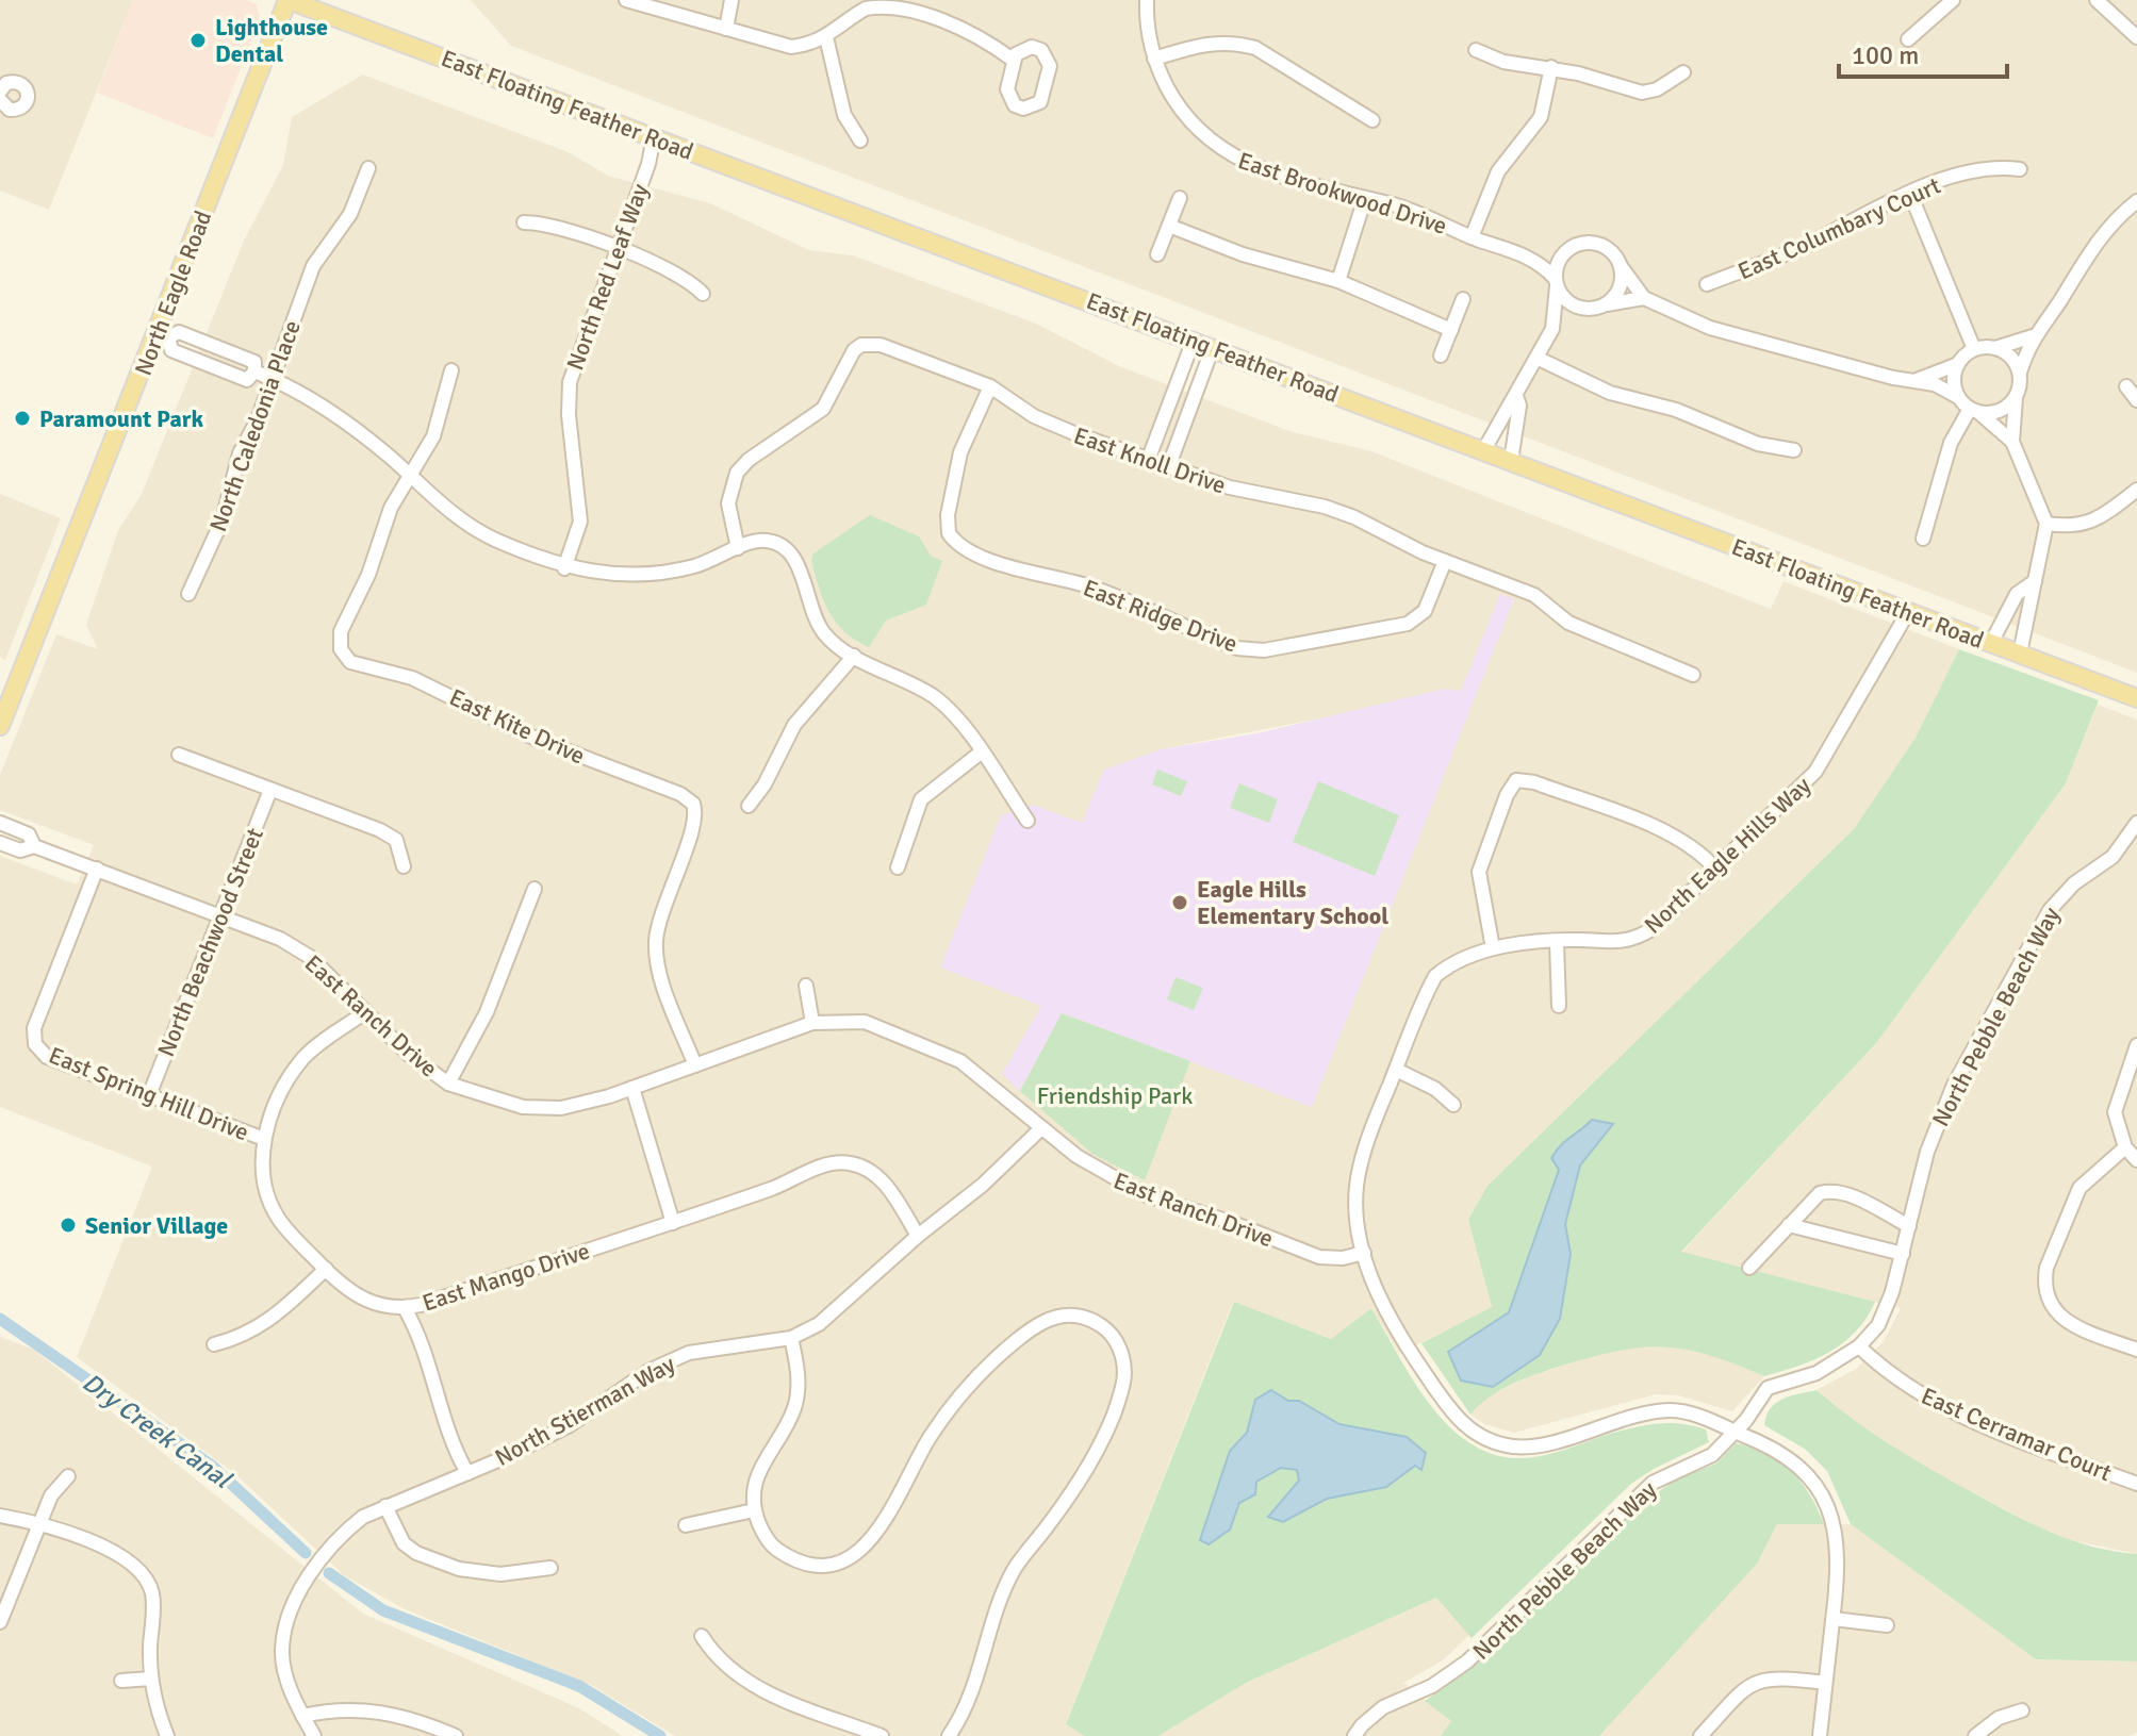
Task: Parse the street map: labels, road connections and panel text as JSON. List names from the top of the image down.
{
  "streets": {
    "main road": ["East Floating Feather Road", "North Eagle Road"],
    "street": [
      "East Brookwood Drive",
      "East Columbary Court",
      "North Red Leaf Way",
      "North Caledonia Place",
      "East Knoll Drive",
      "East Ridge Drive",
      "East Kite Drive",
      "North Eagle Hills Way",
      "North Beachwood Street",
      "East Ranch Drive",
      "North Pebble Beach Way",
      "East Spring Hill Drive",
      "East Mango Drive",
      "North Stierman Way",
      "East Cerramar Court"
    ]
  },
  "crossings": [
    ["East Floating Feather Road", "North Red Leaf Way"],
    ["East Floating Feather Road", "North Eagle Road"],
    ["East Floating Feather Road", "North Eagle Hills Way"],
    ["East Knoll Drive", "East Ridge Drive"],
    ["East Kite Drive", "East Ranch Drive"],
    ["North Eagle Hills Way", "East Ranch Drive"],
    ["North Eagle Hills Way", "North Pebble Beach Way"],
    ["North Beachwood Street", "East Ranch Drive"],
    ["North Beachwood Street", "East Spring Hill Drive"],
    ["East Ranch Drive", "East Spring Hill Drive"],
    ["East Ranch Drive", "East Mango Drive"],
    ["East Ranch Drive", "North Stierman Way"],
    ["North Pebble Beach Way", "East Cerramar Court"],
    ["East Spring Hill Drive", "East Mango Drive"],
    ["East Mango Drive", "North Stierman Way"]
  ],
  "water": ["Dry Creek Canal"],
  "parks": ["Friendship Park"],
  "places": [
    "Lighthouse Dental",
    "Paramount Park",
    "Eagle Hills Elementary School",
    "Senior Village"
  ],
  "scale_bar": "100 m"
}
